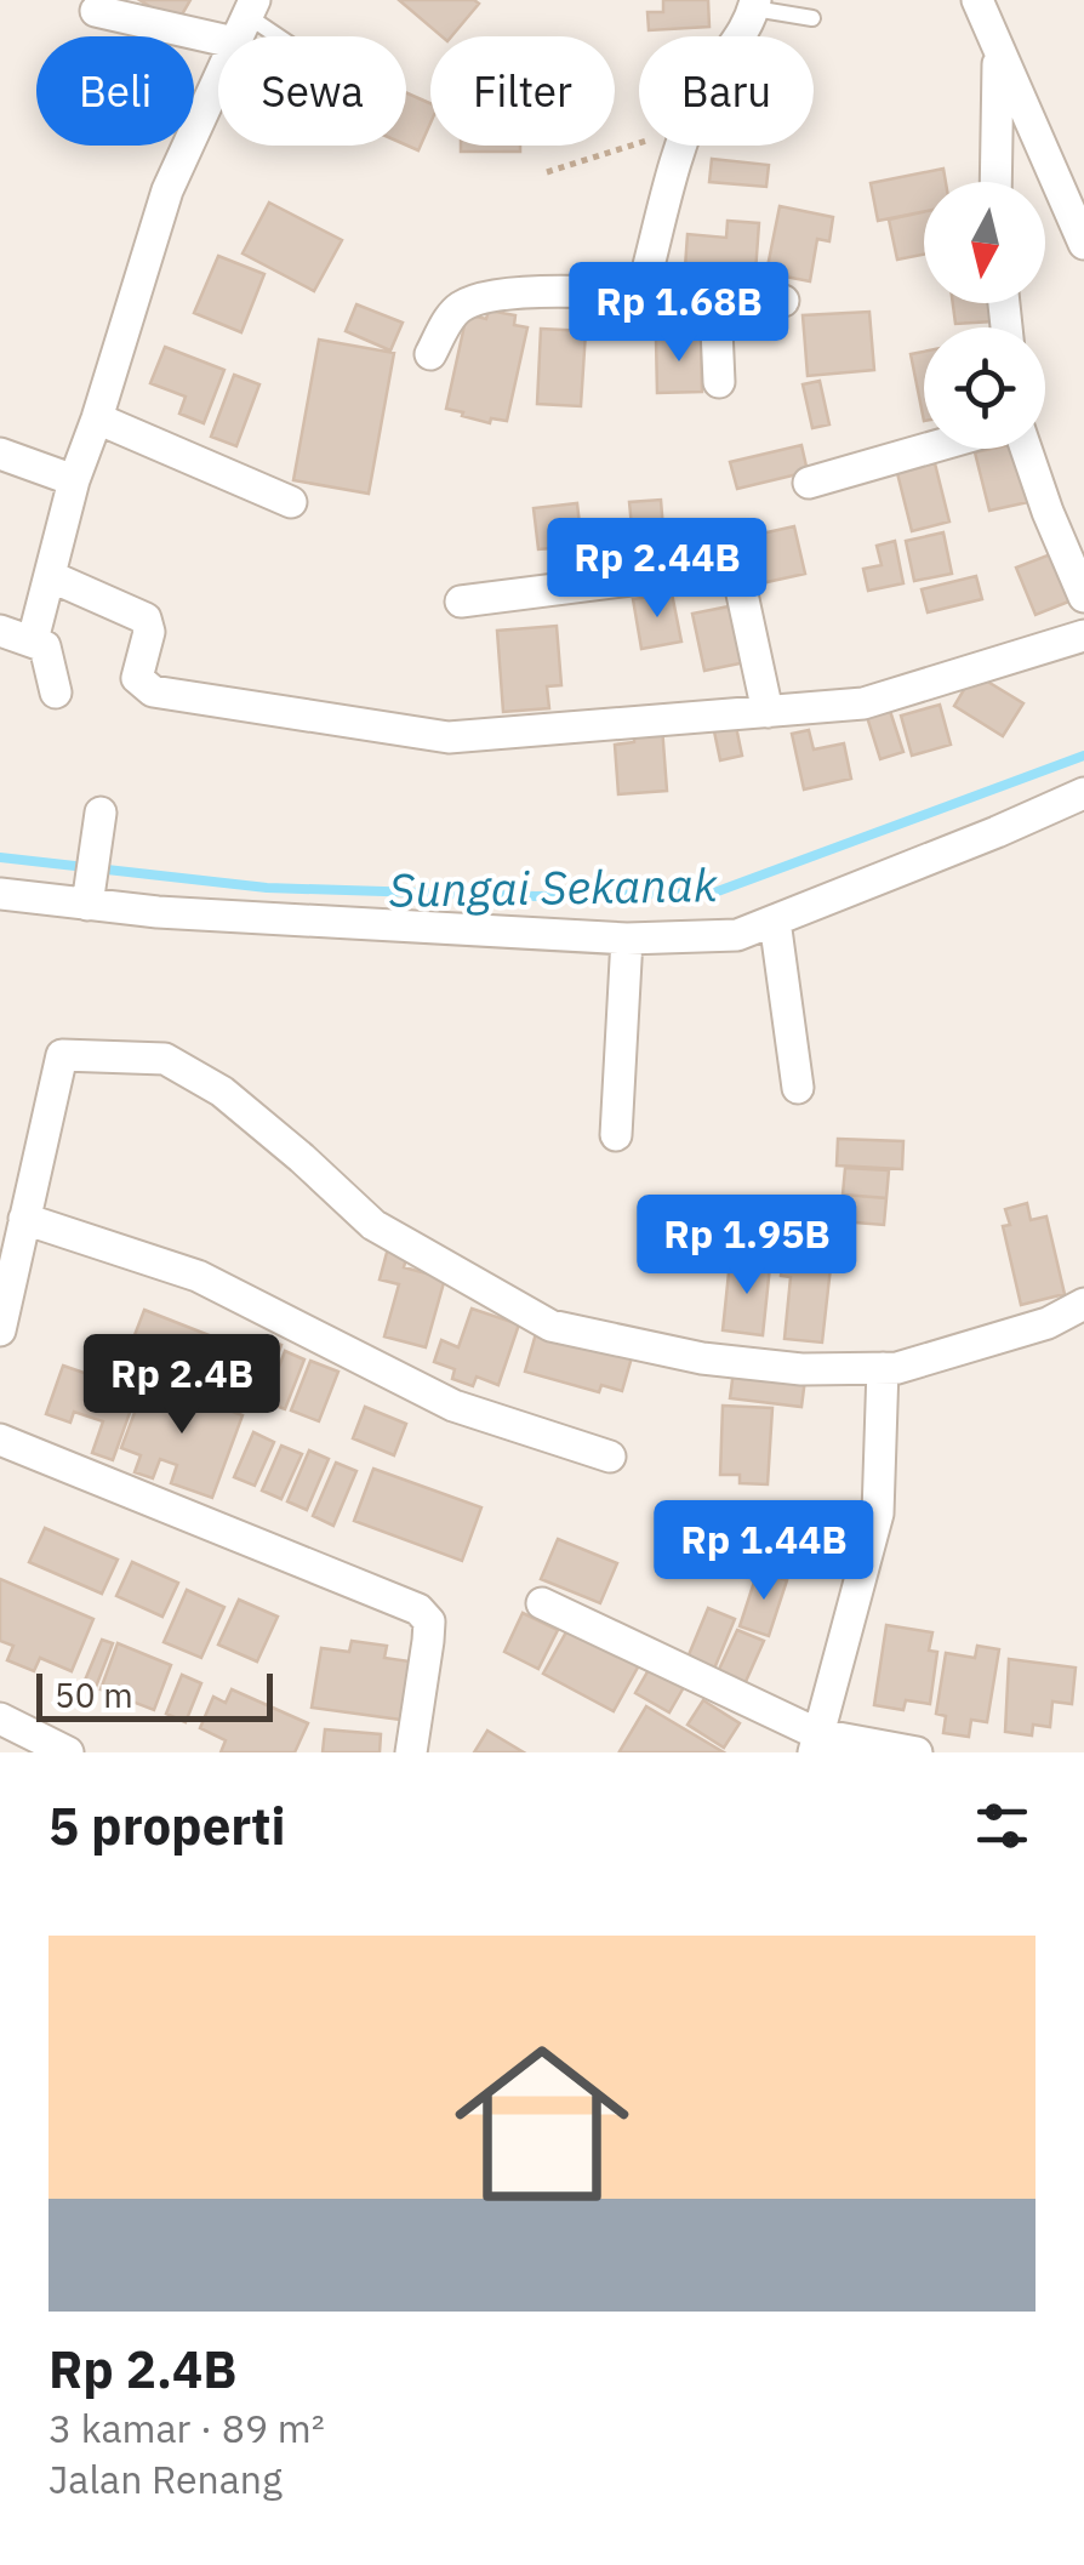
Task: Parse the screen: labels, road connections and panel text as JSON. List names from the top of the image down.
{
  "water": ["Sungai Sekanak"],
  "scale_bar": "50 m",
  "north": "bottom",
  "page": {
    "chip": [
      "Beli",
      "Sewa",
      "Filter",
      "Baru"
    ],
    "price": [
      "Rp 1.68B",
      "Rp 2.44B",
      "Rp 1.95B",
      "Rp 2.4B",
      "Rp 1.44B"
    ],
    "scale": "50 m",
    "heading": "5 properti",
    "list": [
      {
        "name": "Rp 2.4B",
        "note": "3 kamar · 89 m² · Jalan Renang"
      }
    ]
  }
}
